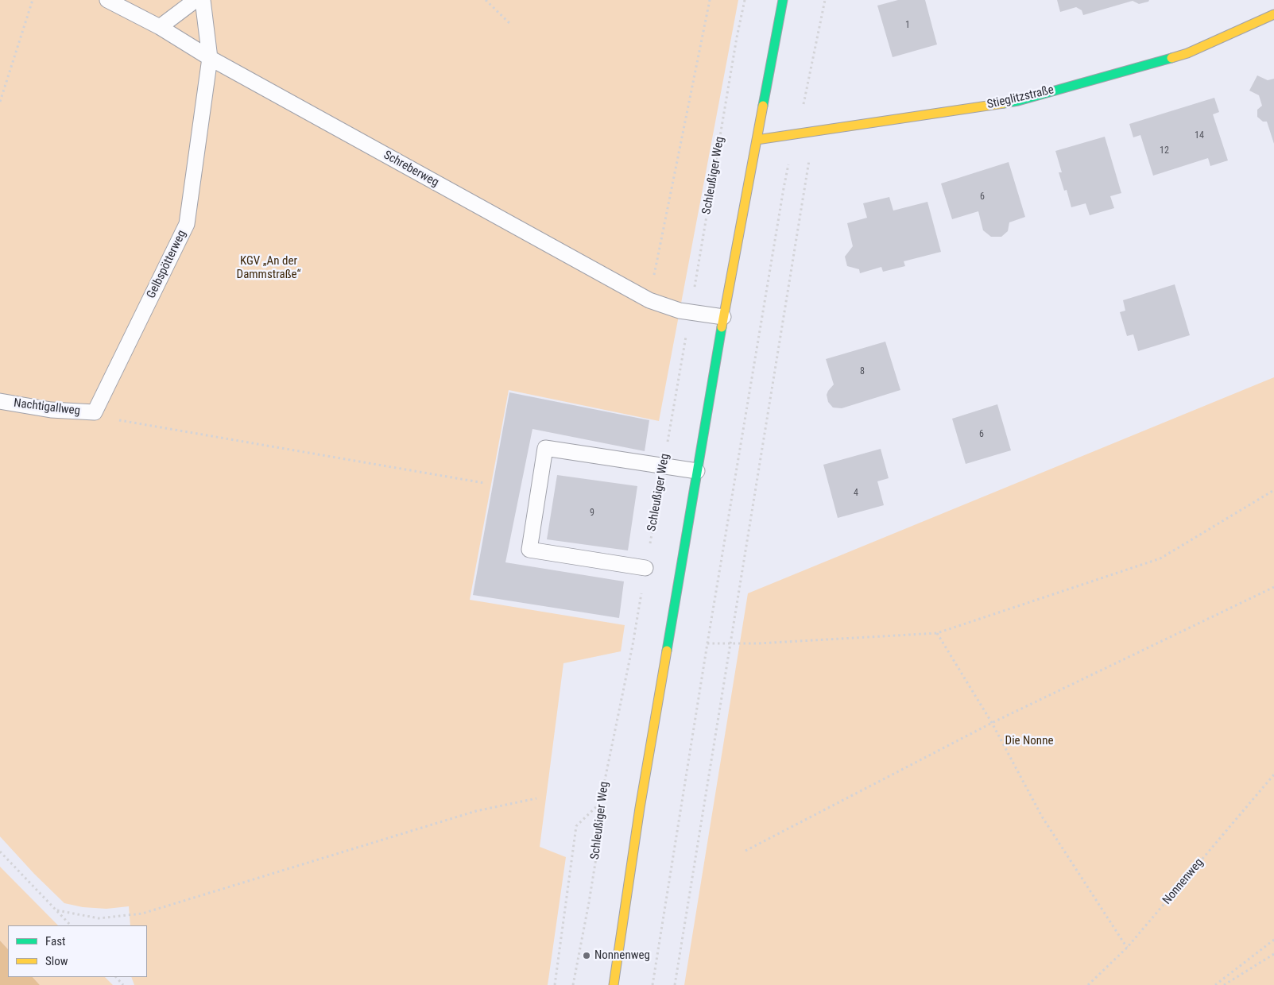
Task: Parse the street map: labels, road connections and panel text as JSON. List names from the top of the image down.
{
  "streets": {
    "main road": ["Stieglitzstraße"],
    "lane": ["Schreberweg", "Gelbspötterweg", "Nachtigallweg"],
    "path": ["Schleußiger Weg", "Nonnenweg"]
  },
  "crossings": [
    ["Schreberweg", "Schleußiger Weg"],
    ["Schreberweg", "Gelbspötterweg"],
    ["Gelbspötterweg", "Nachtigallweg"]
  ],
  "parks": ["KGV „An der Dammstraße“", "Die Nonne"],
  "places": ["Nonnenweg"],
  "house_numbers": [
    "1",
    "14",
    "12",
    "6",
    "8",
    "6",
    "4",
    "9"
  ],
  "legend": ["Fast", "Slow"]
}
